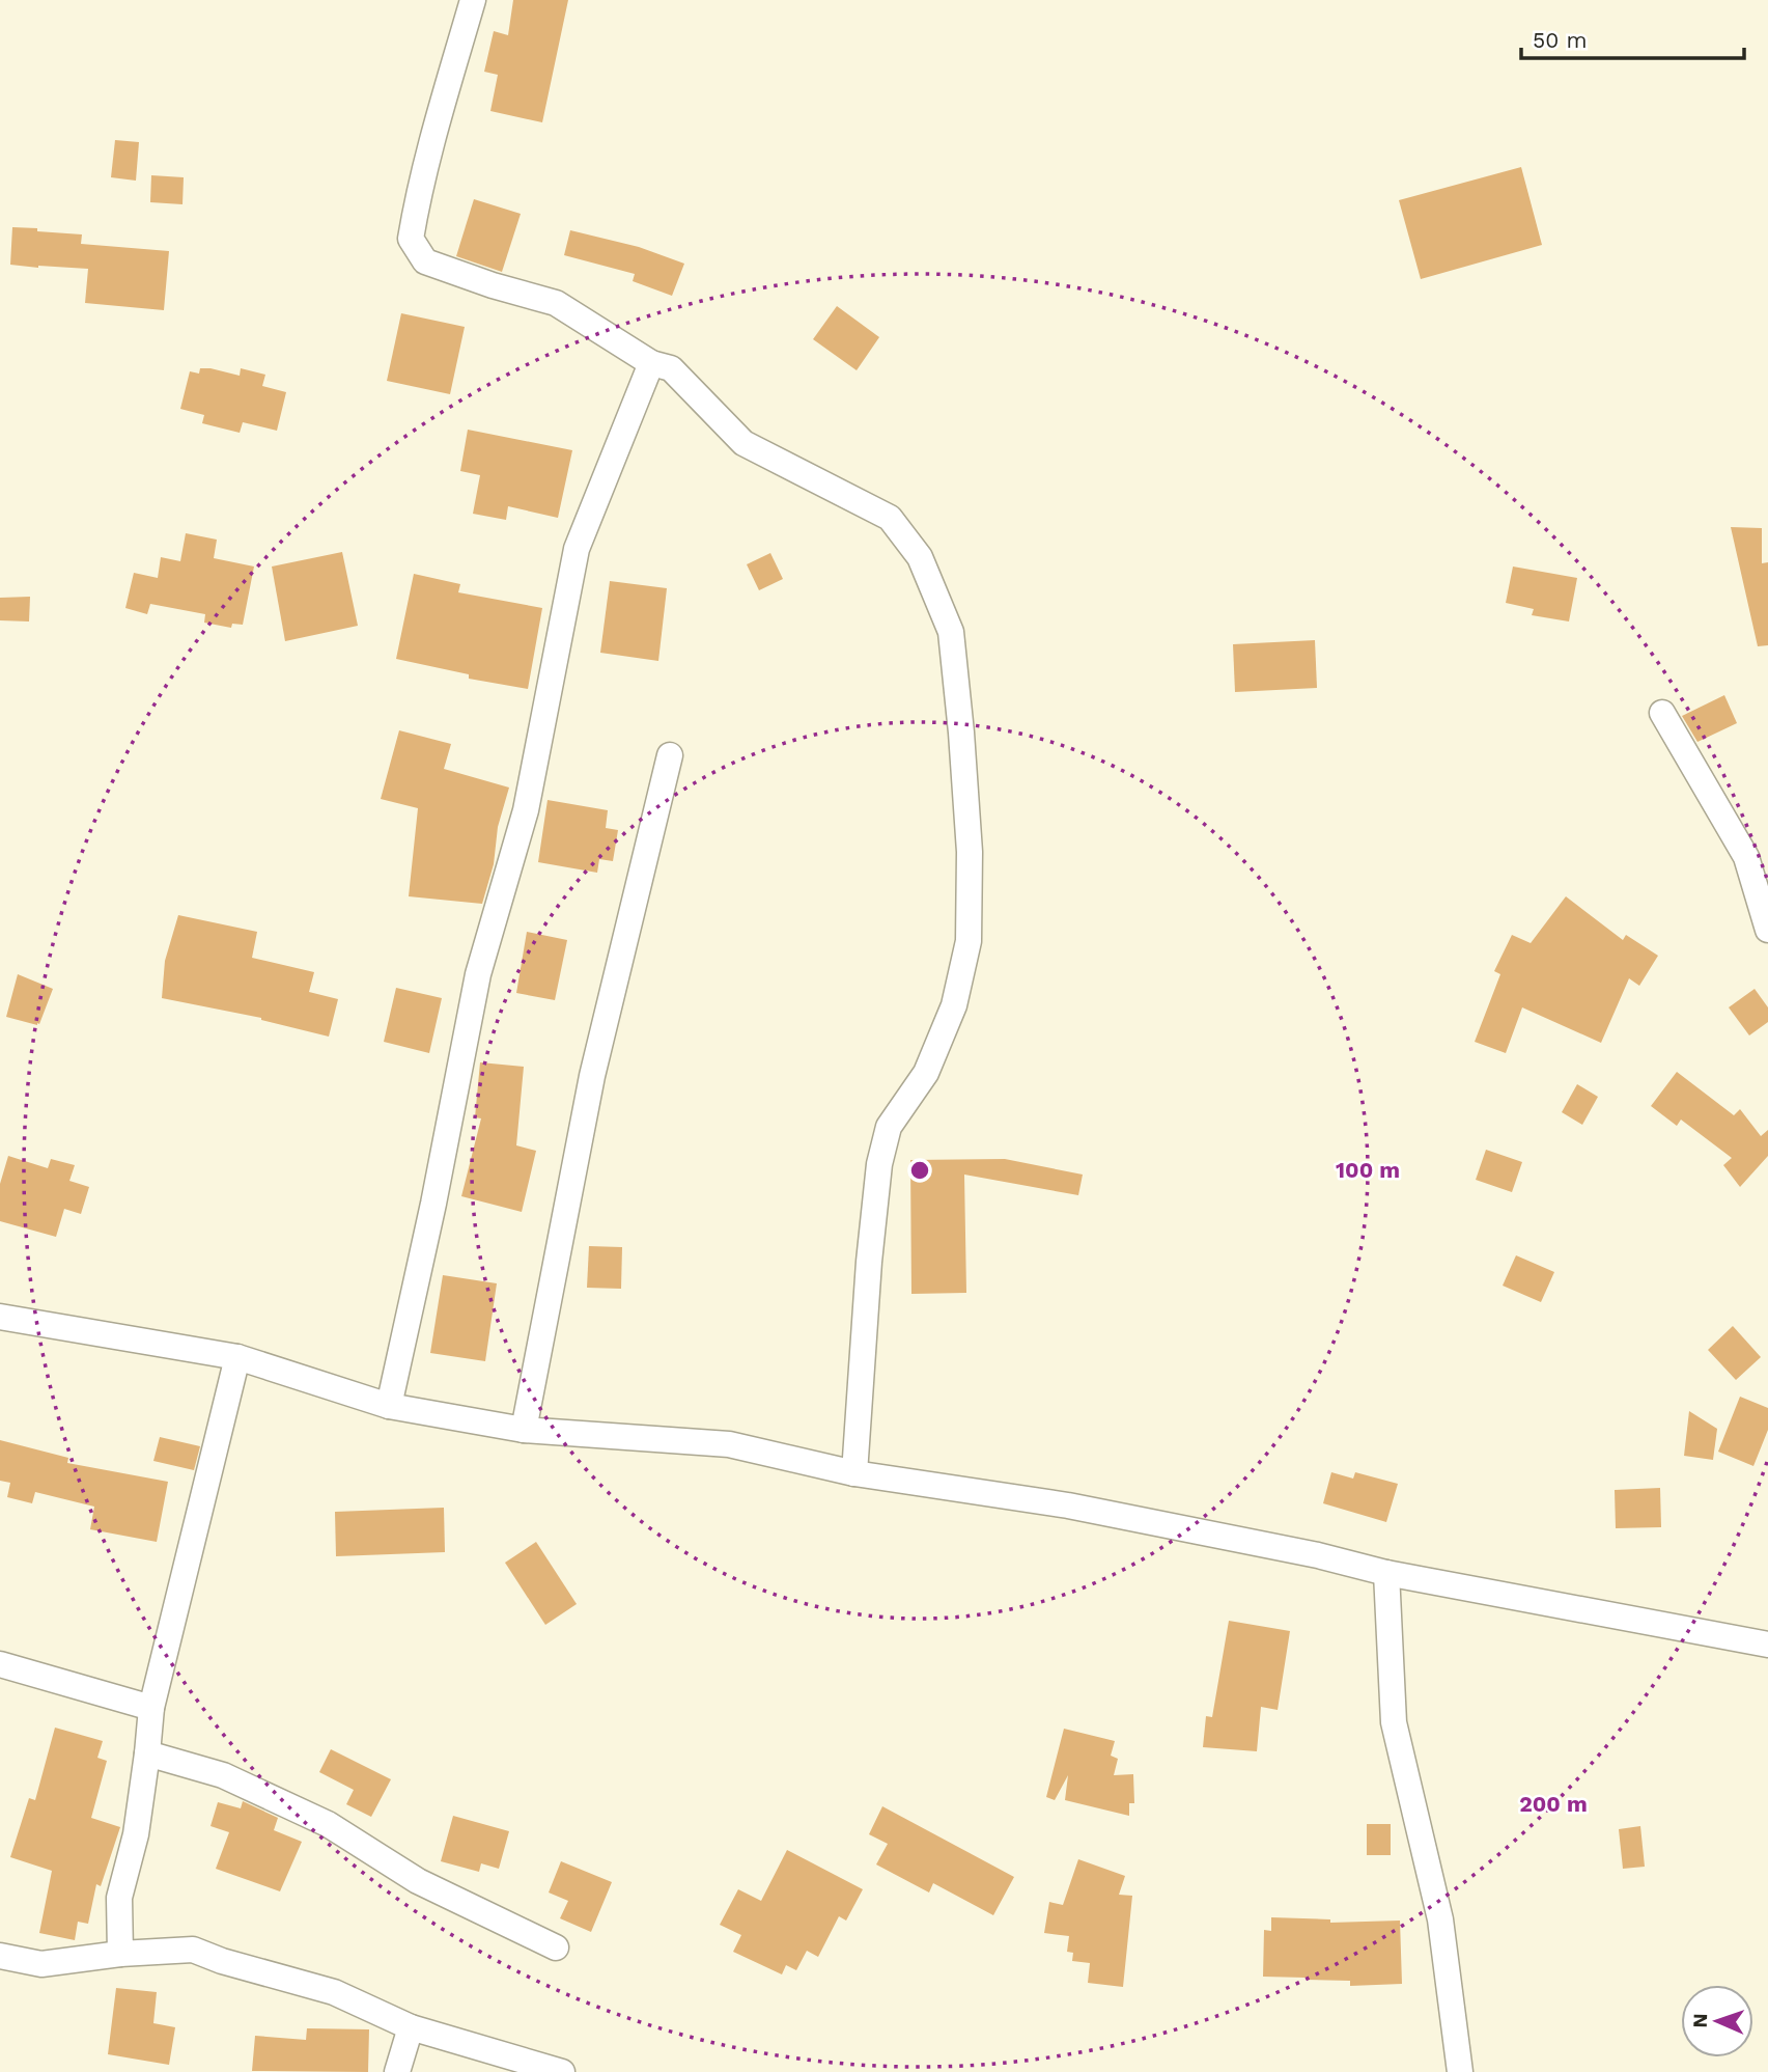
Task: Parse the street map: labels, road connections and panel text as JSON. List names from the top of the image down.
{
  "scale_bar": "50 m",
  "north": "left",
  "rings": ["100 m", "200 m"]
}
